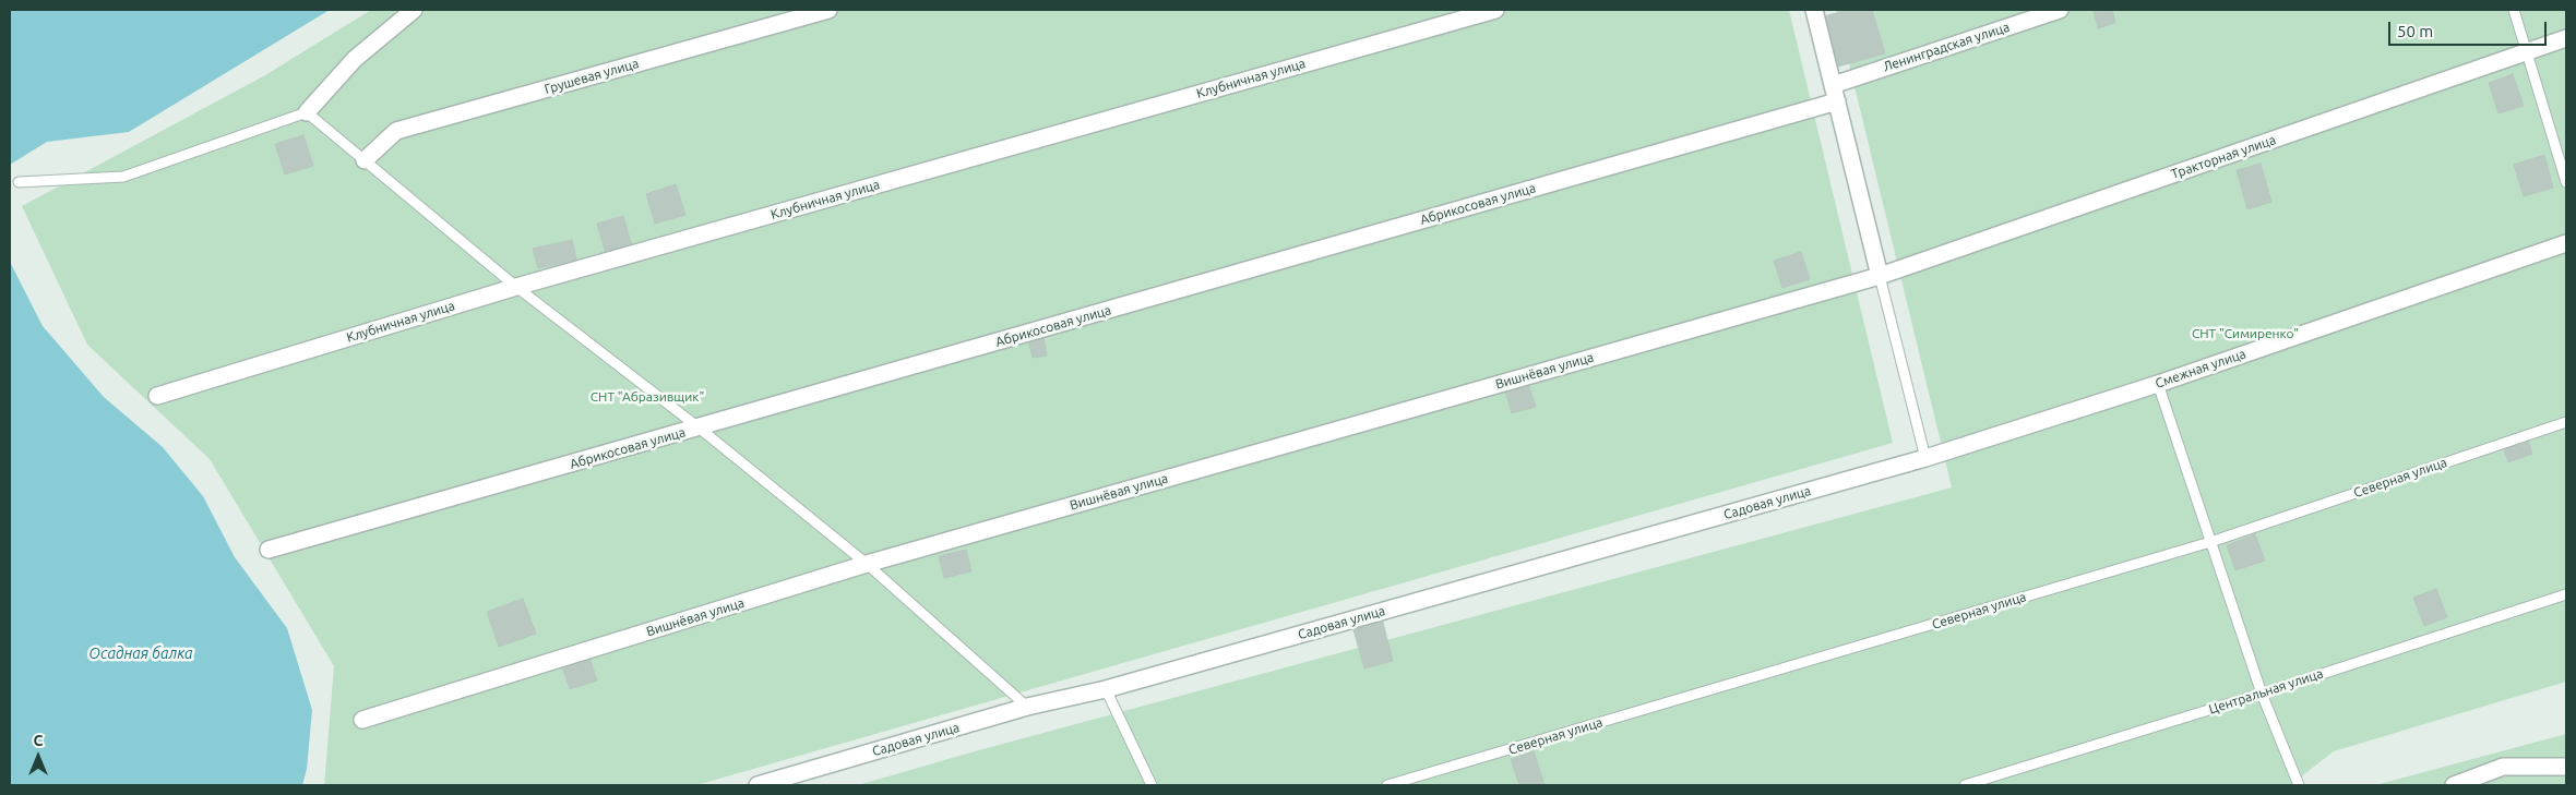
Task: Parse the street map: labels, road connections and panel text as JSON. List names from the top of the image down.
{
  "streets": {
    "street": [
      "Ленинградская улица",
      "Грушевая улица",
      "Клубничная улица",
      "Тракторная улица",
      "Абрикосовая улица",
      "Смежная улица",
      "Вишнёвая улица",
      "Садовая улица"
    ],
    "lane": ["Северная улица", "Центральная улица"]
  },
  "crossings": [
    ["Тракторная улица", "Вишнёвая улица"],
    ["Смежная улица", "Садовая улица"]
  ],
  "water": ["Осадная балка"],
  "parks": ["СНТ \"Симиренко\"", "СНТ \"Абразивщик\""],
  "scale_bar": "50 m",
  "north": "top"
}
